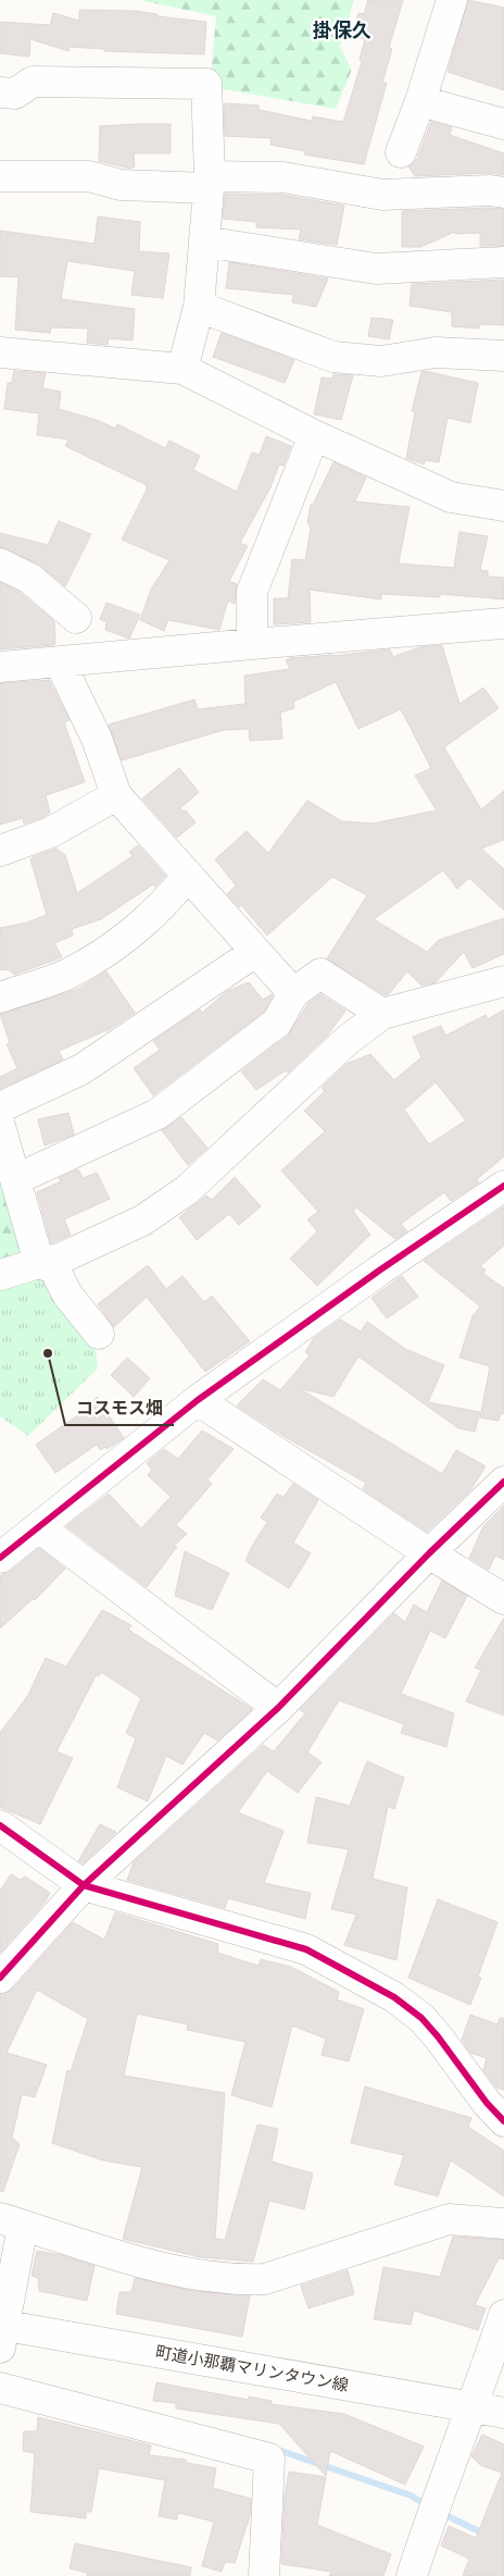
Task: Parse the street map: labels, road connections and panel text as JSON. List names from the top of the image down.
{
  "streets": {
    "street": ["町道小那覇マリンタウン線"]
  },
  "districts": ["掛保久"],
  "places": ["コスモス畑"]
}
